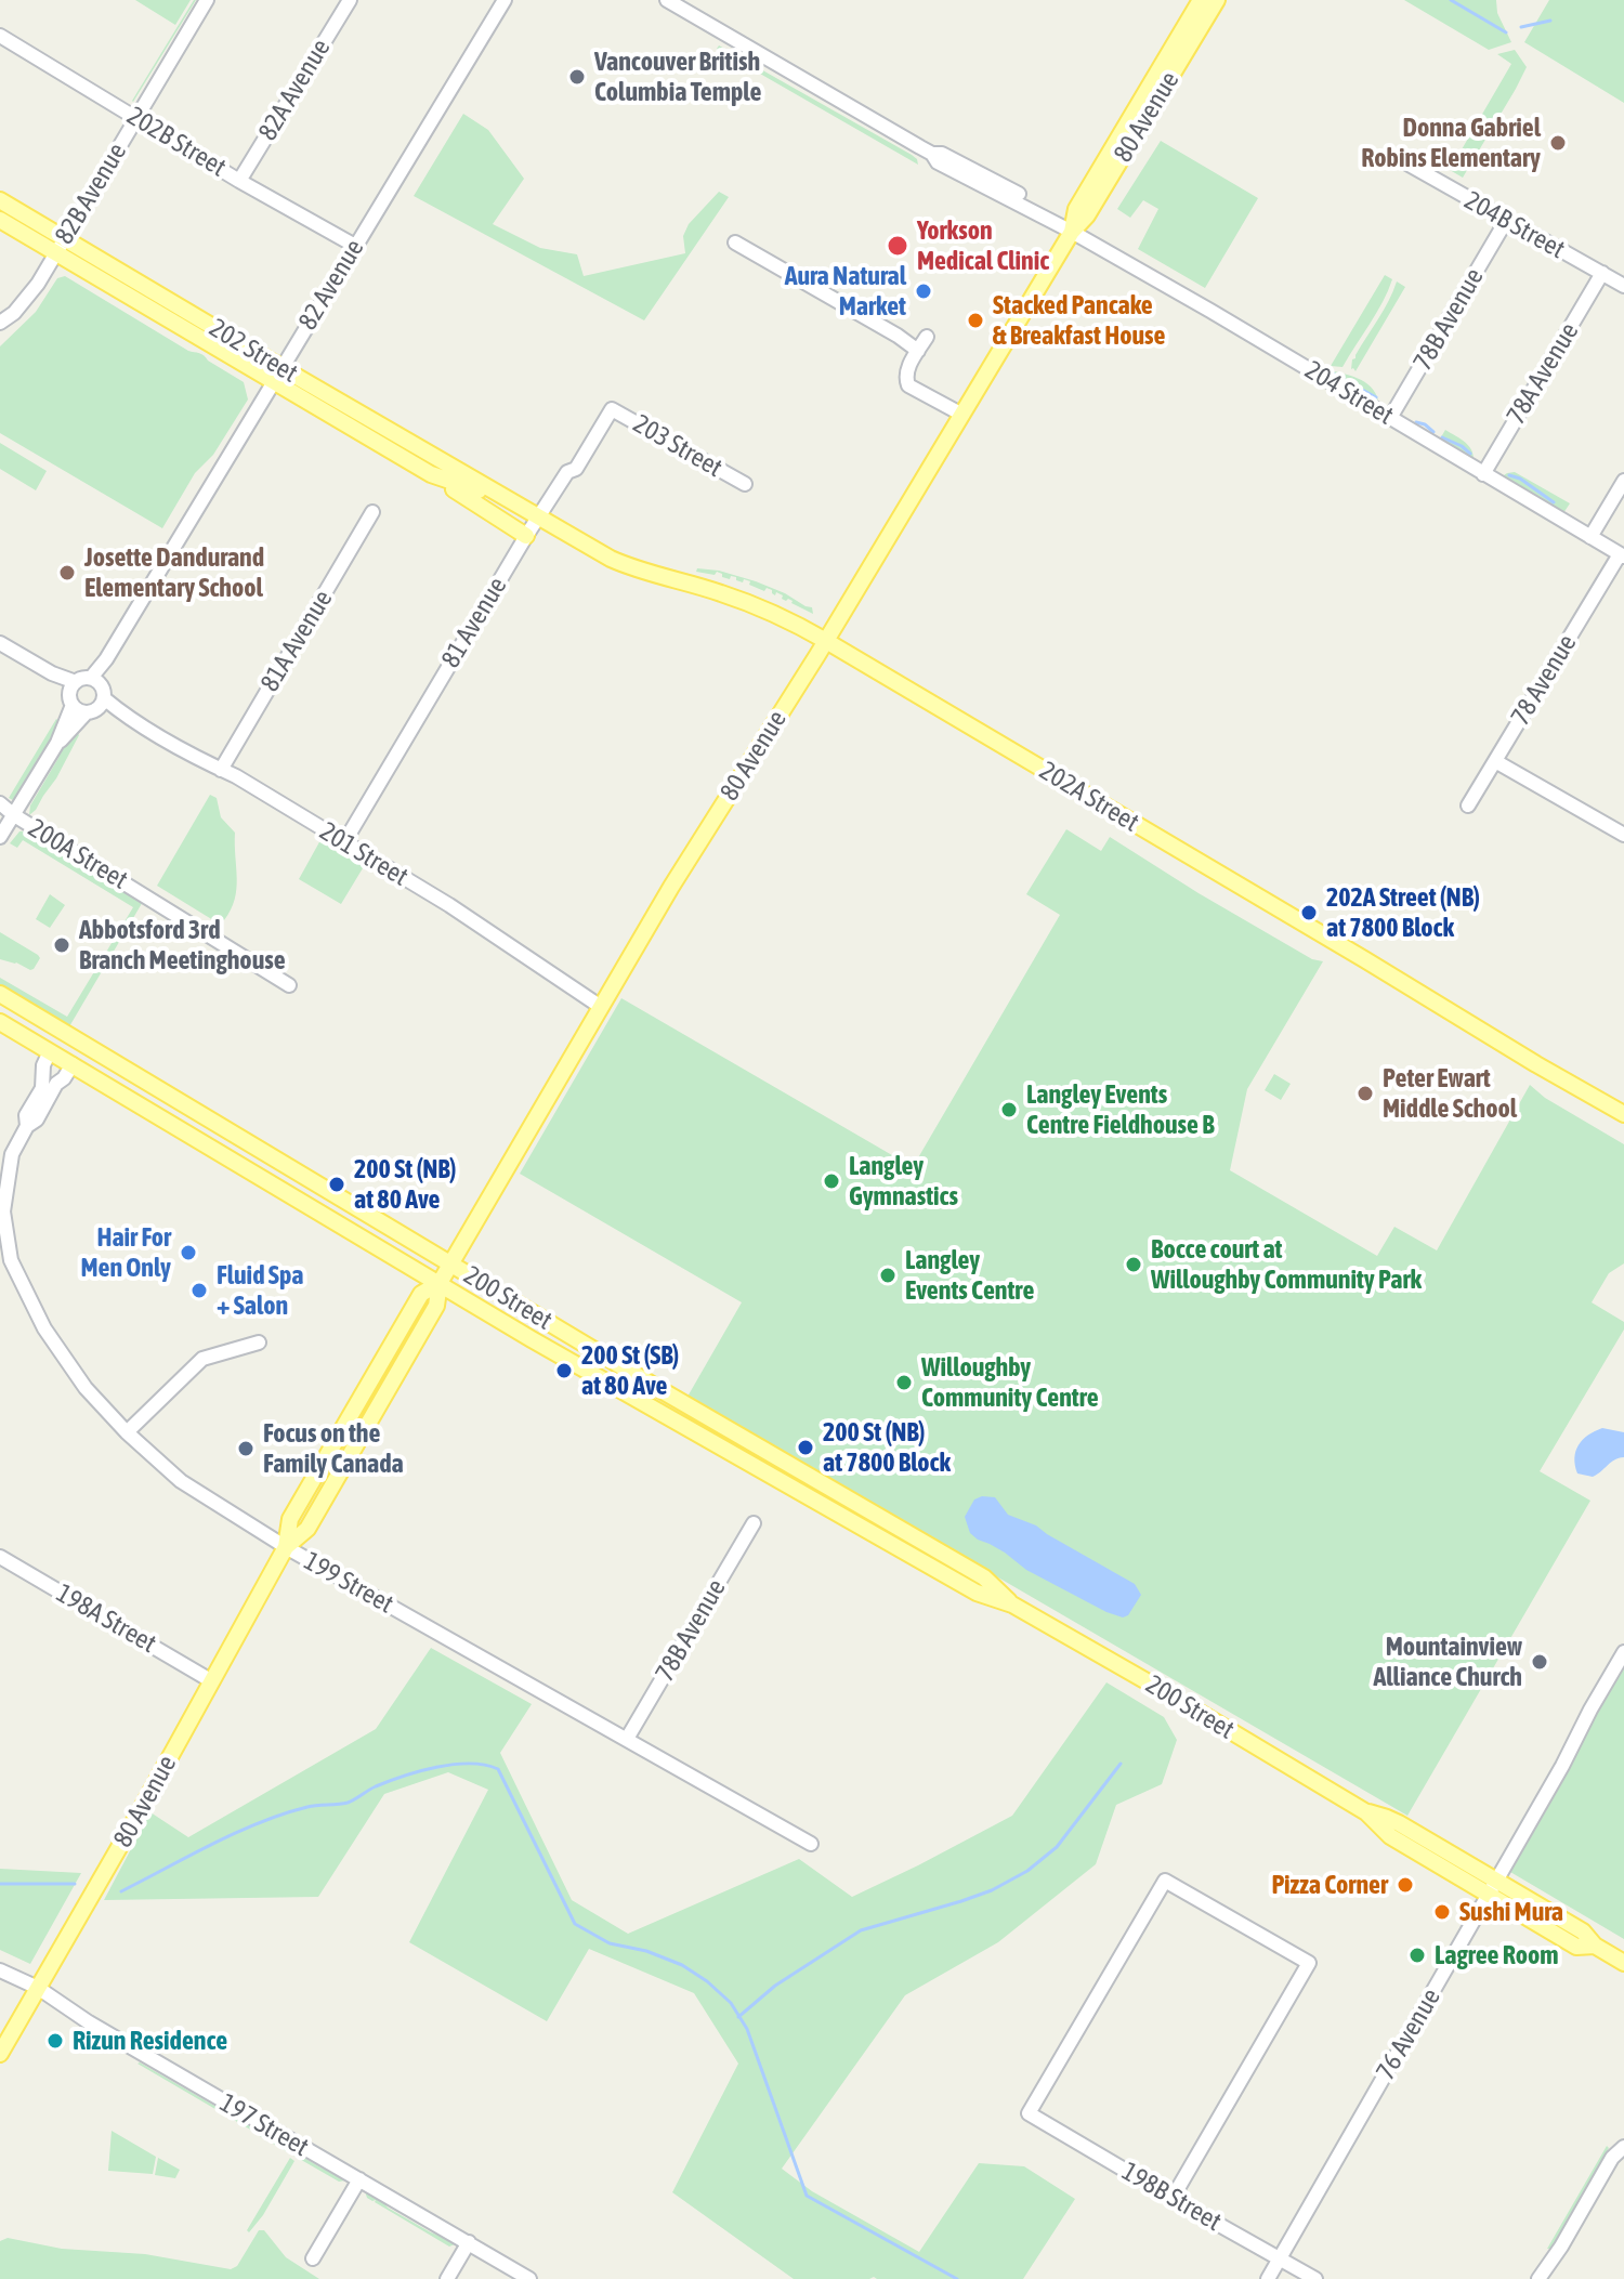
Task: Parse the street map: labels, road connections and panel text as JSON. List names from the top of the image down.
{
  "streets": {
    "main road": [
      "80 Avenue",
      "202 Street",
      "202A Street",
      "200 Street"
    ],
    "street": [
      "82A Avenue",
      "202B Street",
      "82B Avenue",
      "204B Street",
      "82 Avenue",
      "78B Avenue",
      "78A Avenue",
      "204 Street",
      "203 Street",
      "81 Avenue",
      "81A Avenue",
      "78 Avenue",
      "200A Street",
      "201 Street",
      "199 Street",
      "198A Street",
      "76 Avenue",
      "197 Street",
      "198B Street"
    ]
  },
  "crossings": [
    ["82A Avenue", "202B Street"],
    ["80 Avenue", "204 Street"],
    ["80 Avenue", "202A Street"],
    ["80 Avenue", "201 Street"],
    ["80 Avenue", "200 Street"],
    ["80 Avenue", "199 Street"],
    ["80 Avenue", "198A Street"],
    ["80 Avenue", "197 Street"],
    ["202B Street", "82B Avenue"],
    ["202B Street", "82 Avenue"],
    ["82B Avenue", "202 Street"],
    ["204B Street", "78B Avenue"],
    ["204B Street", "78A Avenue"],
    ["82 Avenue", "202 Street"],
    ["82 Avenue", "201 Street"],
    ["78B Avenue", "204 Street"],
    ["78B Avenue", "199 Street"],
    ["202 Street", "81 Avenue"],
    ["202 Street", "202A Street"],
    ["78A Avenue", "204 Street"],
    ["204 Street", "78 Avenue"],
    ["203 Street", "81 Avenue"],
    ["81 Avenue", "202A Street"],
    ["81 Avenue", "201 Street"],
    ["81A Avenue", "201 Street"],
    ["200 Street", "76 Avenue"],
    ["76 Avenue", "198B Street"]
  ],
  "places": [
    "Vancouver British Columbia Temple",
    "Donna Gabriel Robins Elementary",
    "Yorkson Medical Clinic",
    "Aura Natural Market",
    "Stacked Pancake & Breakfast House",
    "Josette Dandurand Elementary School",
    "202A Street (NB) at 7800 Block",
    "Abbotsford 3rd Branch Meetinghouse",
    "Peter Ewart Middle School",
    "Langley Events Centre Fieldhouse B",
    "Langley Gymnastics",
    "200 St (NB) at 80 Ave",
    "Hair For Men Only",
    "Bocce court at Willoughby Community Park",
    "Langley Events Centre",
    "Fluid Spa + Salon",
    "200 St (SB) at 80 Ave",
    "Willoughby Community Centre",
    "200 St (NB) at 7800 Block",
    "Focus on the Family Canada",
    "Mountainview Alliance Church",
    "Pizza Corner",
    "Sushi Mura",
    "Lagree Room",
    "Rizun Residence"
  ]
}
